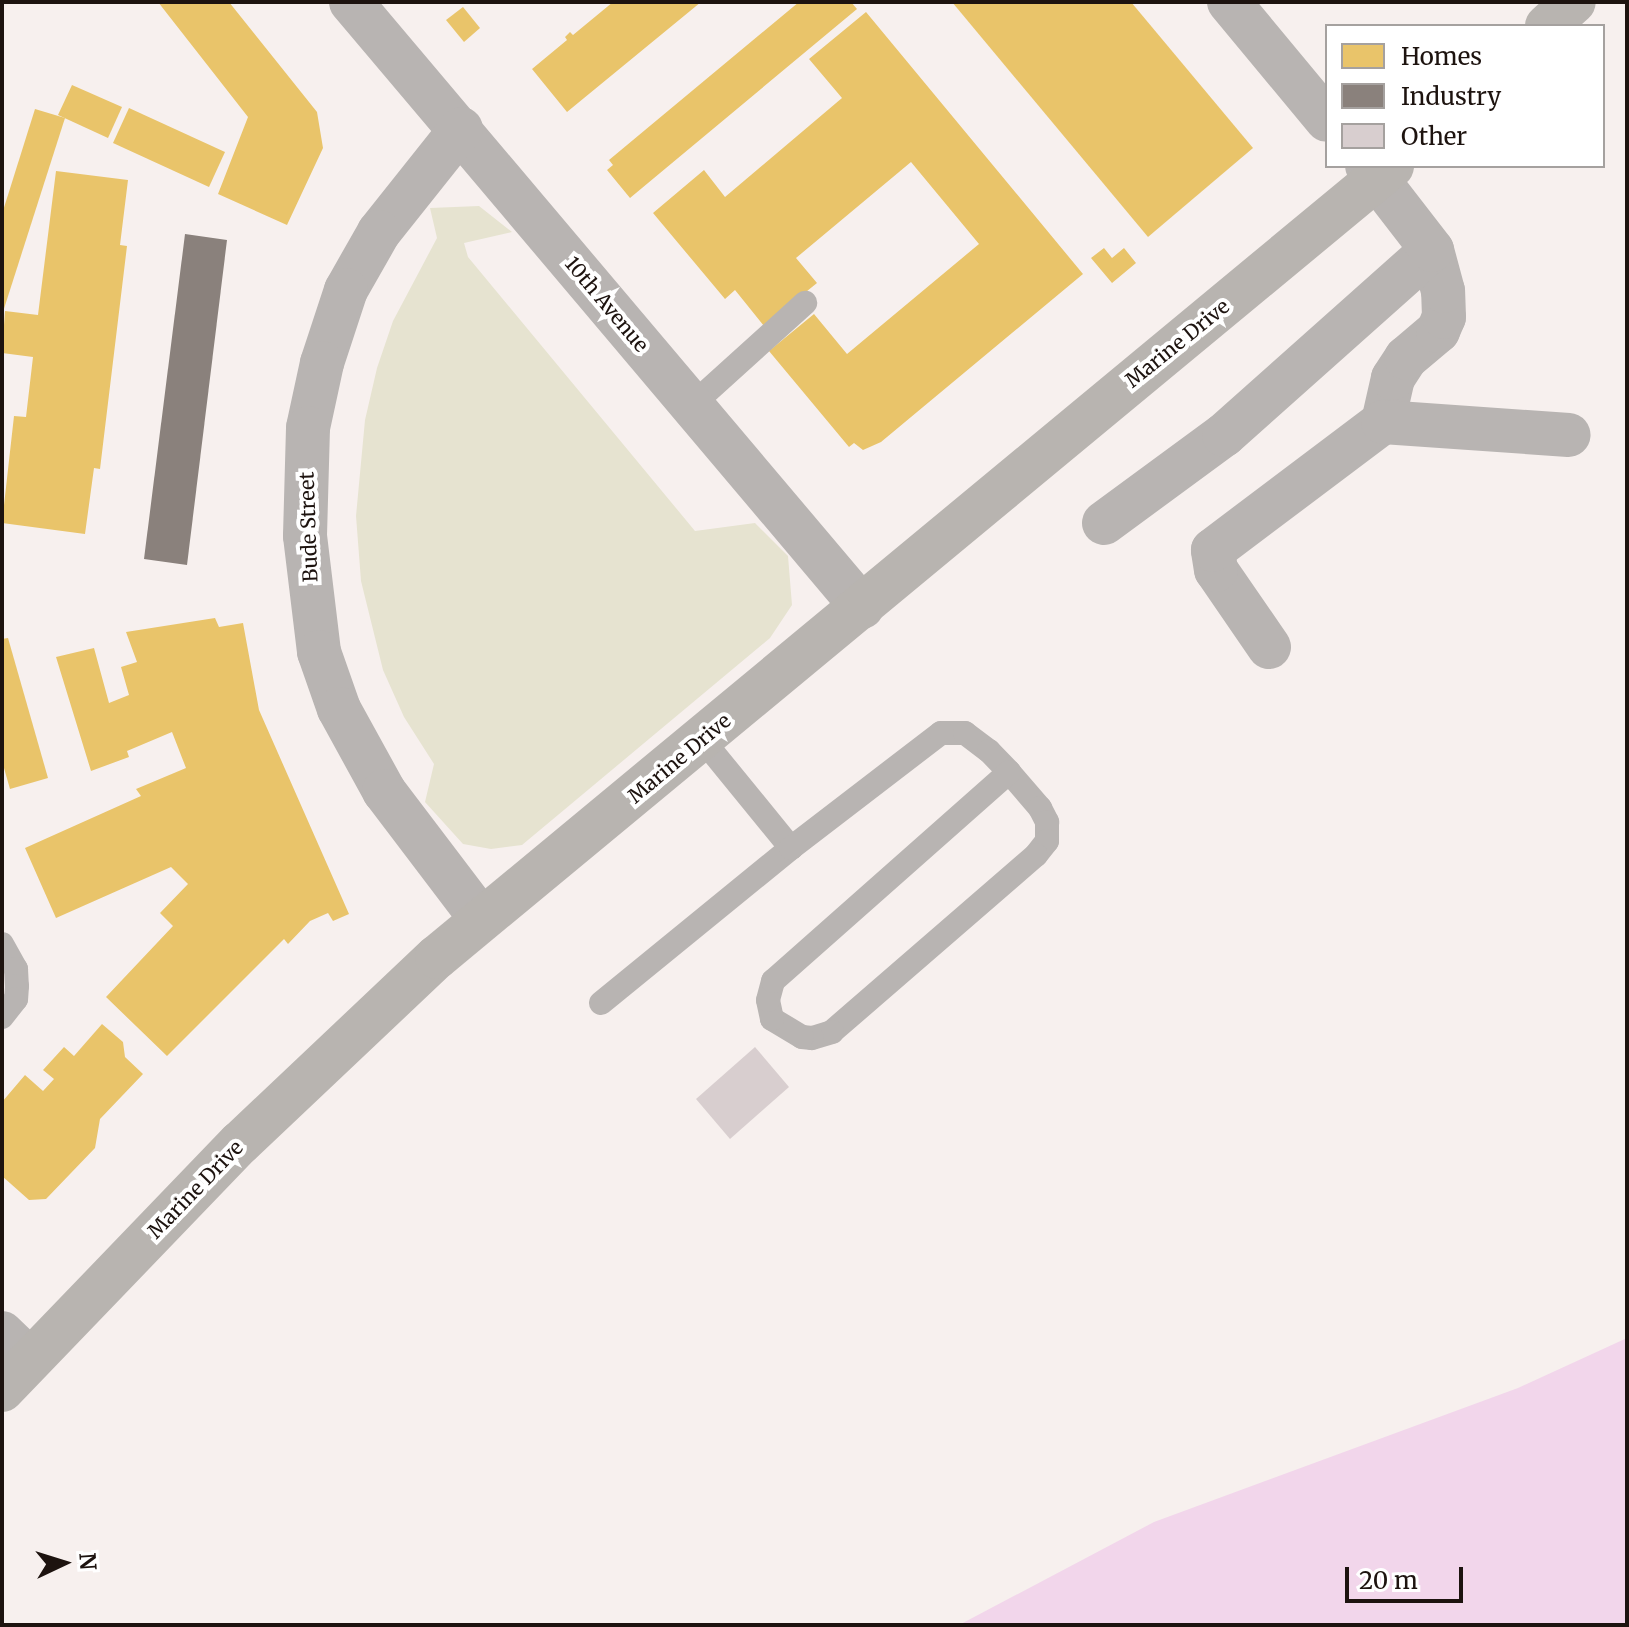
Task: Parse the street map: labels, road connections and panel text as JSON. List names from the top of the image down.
{
  "streets": {
    "main road": ["Marine Drive"],
    "street": ["10th Avenue", "Bude Street"]
  },
  "crossings": [
    ["10th Avenue", "Marine Drive"],
    ["10th Avenue", "Bude Street"],
    ["Marine Drive", "Bude Street"]
  ],
  "legend": ["Homes", "Industry", "Other"],
  "scale_bar": "20 m",
  "north": "right"
}
